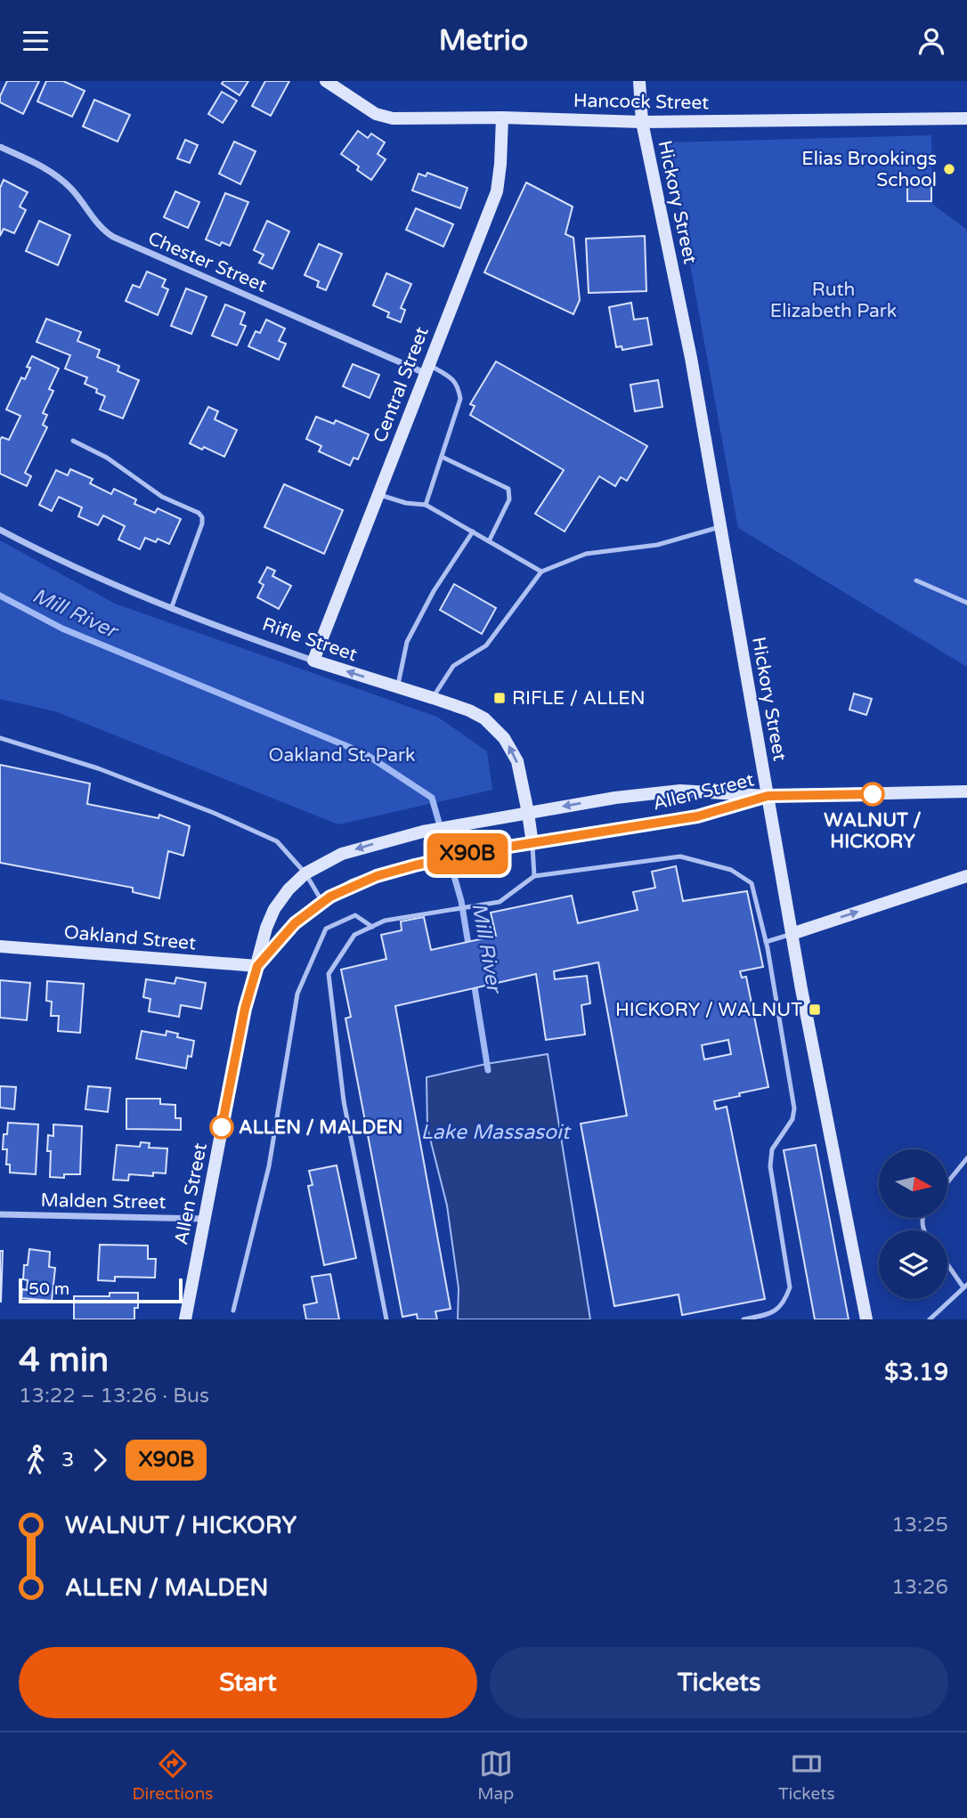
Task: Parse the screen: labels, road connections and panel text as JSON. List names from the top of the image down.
{
  "streets": {
    "main road": [
      "Hancock Street",
      "Hickory Street",
      "Central Street",
      "Rifle Street",
      "Allen Street",
      "Oakland Street"
    ],
    "street": ["Chester Street", "Malden Street"]
  },
  "crossings": [
    ["Hancock Street", "Hickory Street"],
    ["Hancock Street", "Central Street"],
    ["Hickory Street", "Allen Street"],
    ["Chester Street", "Central Street"],
    ["Central Street", "Rifle Street"],
    ["Rifle Street", "Allen Street"],
    ["Allen Street", "Oakland Street"],
    ["Allen Street", "Malden Street"]
  ],
  "water": ["Mill River", "Lake Massasoit"],
  "parks": ["Ruth Elizabeth Park", "Oakland St. Park"],
  "places": {
    "other": ["Elias Brookings School", "WALNUT / HICKORY", "ALLEN / MALDEN"],
    "transit": ["RIFLE / ALLEN", "HICKORY / WALNUT"]
  },
  "lines": ["bus line X90B"],
  "scale_bar": "50 m",
  "north": "right",
  "page": {
    "header": "Metrio",
    "on_map": "X90B",
    "scale": "50 m",
    "heading": ["4 min", "13:22 – 13:26 · Bus", "$3.19"],
    "legs": ["3", "X90B"],
    "list": [
      {
        "name": "WALNUT / HICKORY",
        "value": "13:25"
      },
      {
        "name": "ALLEN / MALDEN",
        "value": "13:26"
      }
    ],
    "buttons": ["Start", "Tickets"],
    "tabs": ["Directions", "Map", "Tickets"]
  }
}
